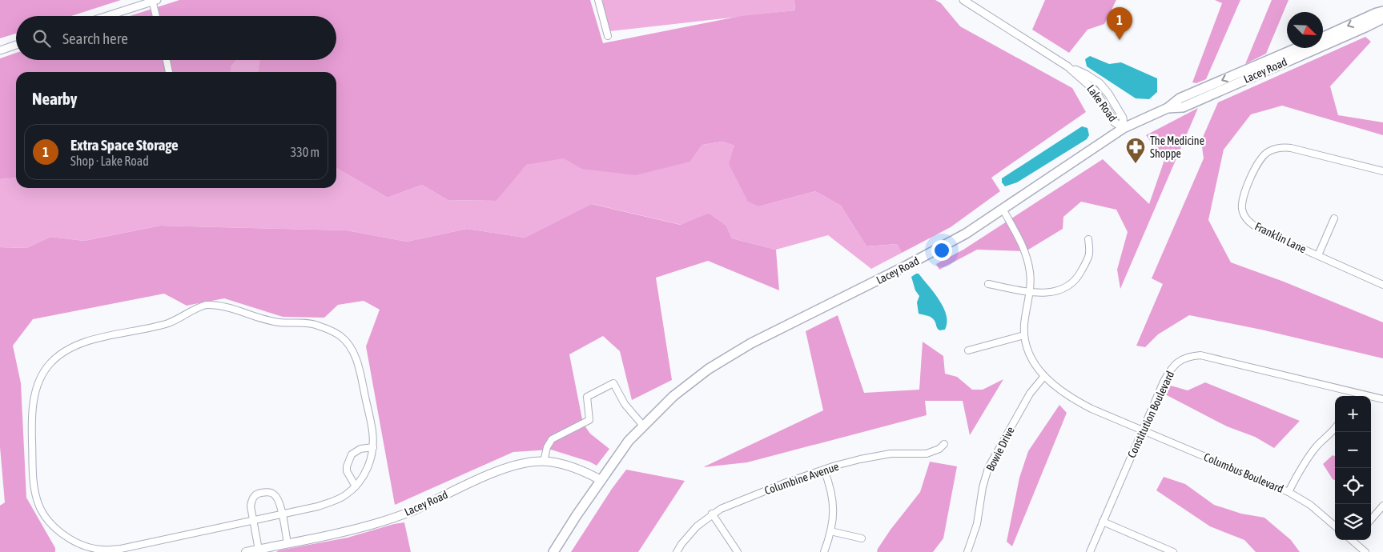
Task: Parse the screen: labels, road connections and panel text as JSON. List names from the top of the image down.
{
  "streets": {
    "main road": ["Lacey Road"],
    "street": [
      "Lake Road",
      "Franklin Lane",
      "Constitution Boulevard",
      "Bowie Drive",
      "Columbus Boulevard",
      "Columbine Avenue"
    ]
  },
  "crossings": [
    ["Lacey Road", "Lake Road"],
    ["Constitution Boulevard", "Columbus Boulevard"],
    ["Bowie Drive", "Columbus Boulevard"]
  ],
  "places": {
    "pharmacy": ["The Medicine Shoppe"]
  },
  "north": "bottom right",
  "page": {
    "pins": "1",
    "search": "Search here",
    "heading": "Nearby",
    "list": [
      {
        "mark": "1",
        "name": "Extra Space Storage",
        "note": "Shop · Lake Road",
        "value": "330 m"
      }
    ],
    "map_buttons": ["+", "−"]
  }
}
